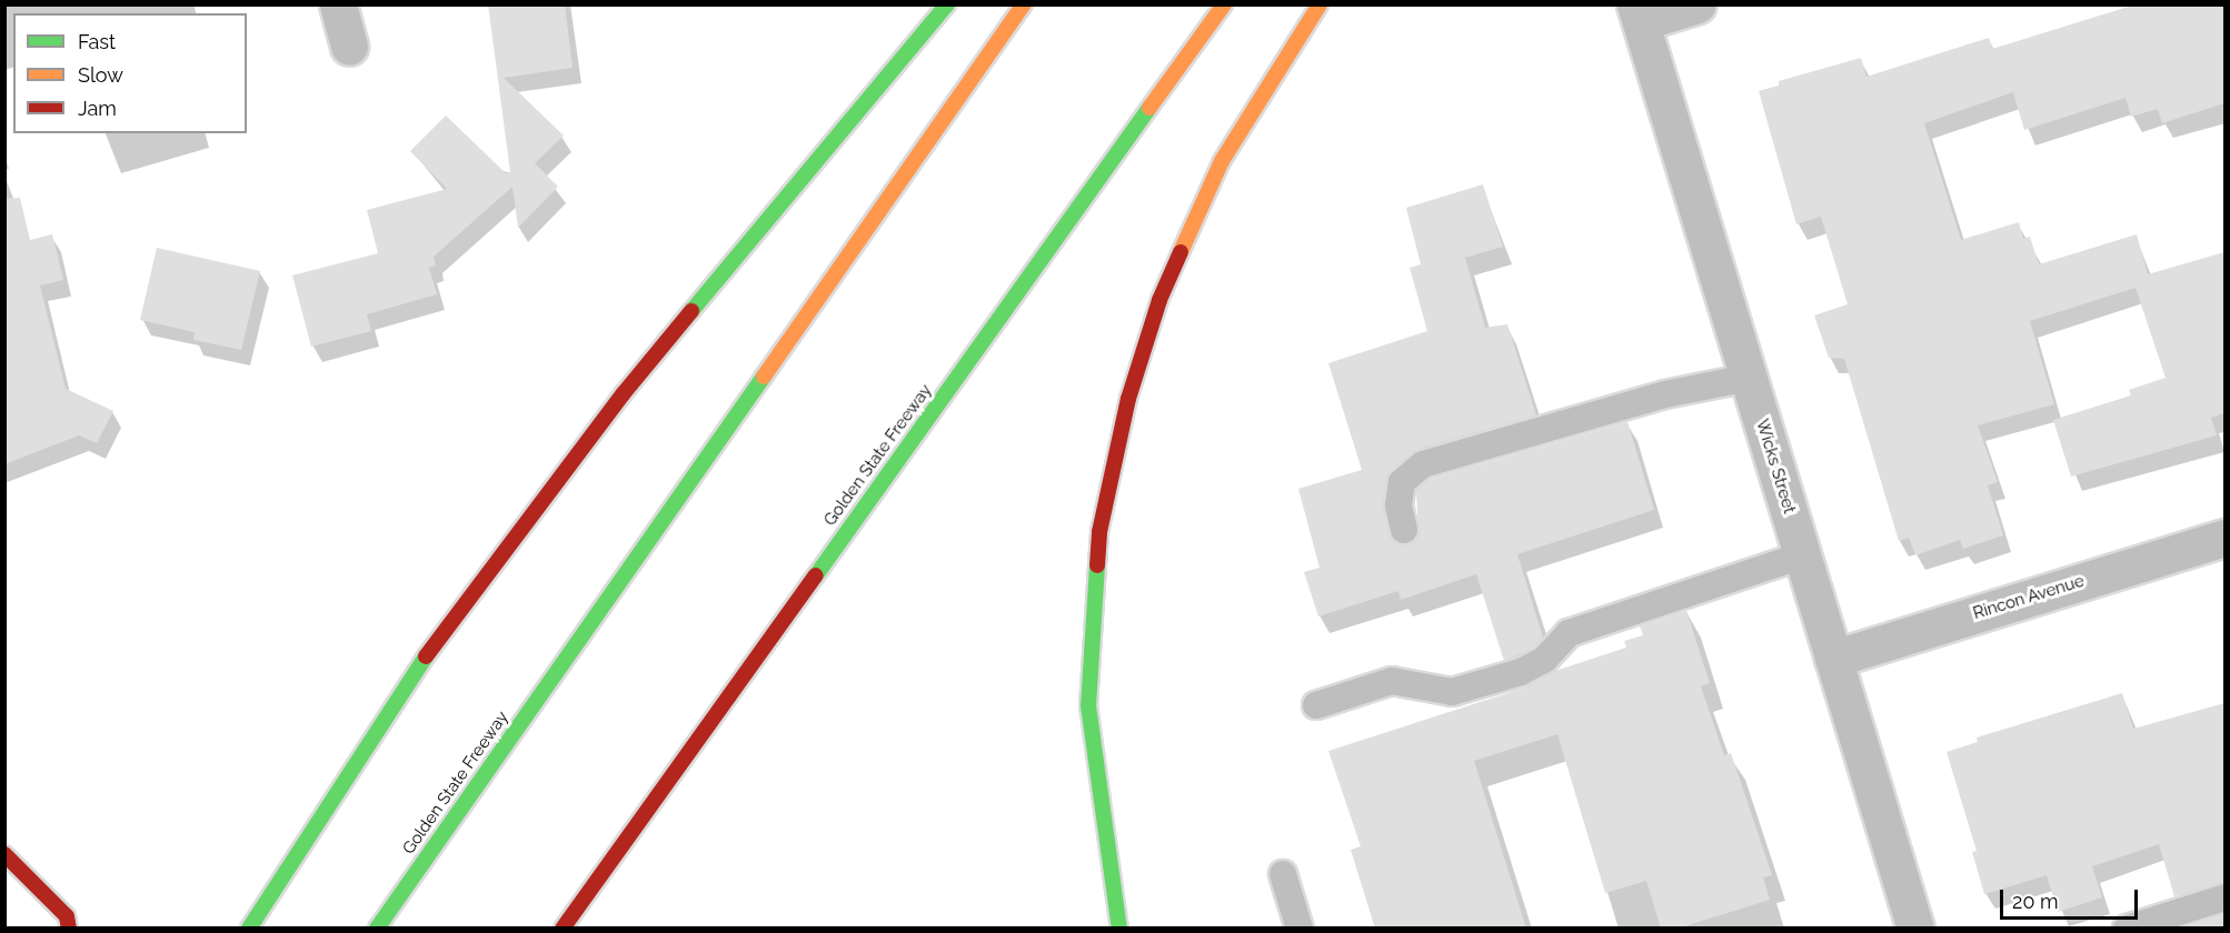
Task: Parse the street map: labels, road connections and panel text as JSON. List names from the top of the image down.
{
  "streets": {
    "highway": ["Golden State Freeway"],
    "street": ["Wicks Street", "Rincon Avenue"]
  },
  "crossings": [
    ["Wicks Street", "Rincon Avenue"]
  ],
  "legend": ["Fast", "Slow", "Jam"],
  "scale_bar": "20 m"
}
